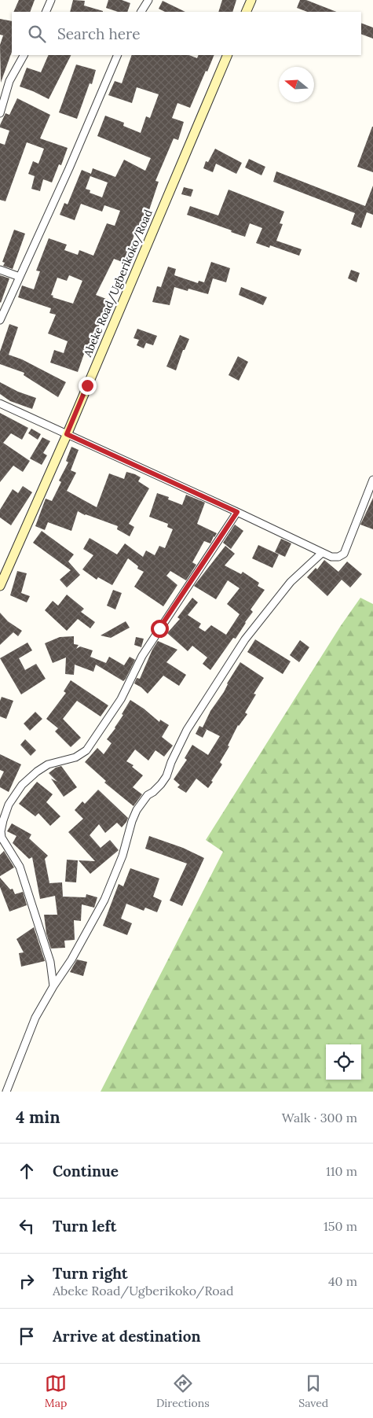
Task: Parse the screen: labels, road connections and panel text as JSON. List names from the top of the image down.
{
  "streets": {
    "street": ["Abeke Road/Ugberikoko/Road"]
  },
  "north": "left",
  "page": {
    "search": "Search here",
    "heading": ["4 min", "Walk · 300 m"],
    "list": [
      ["Continue", "110 m"],
      ["Turn left", "150 m"],
      ["Turn right", "Abeke Road/Ugberikoko/Road", "40 m"],
      "Arrive at destination"
    ],
    "nav": ["Map", "Directions", "Saved"]
  }
}
